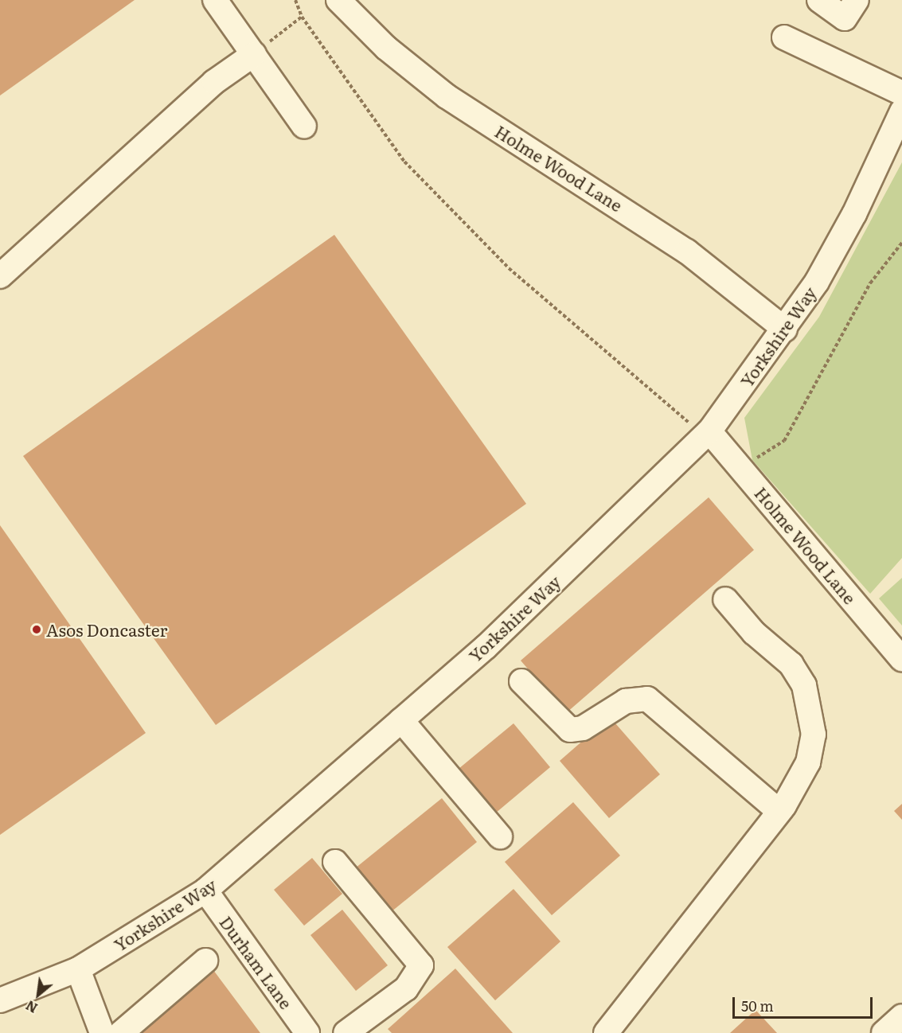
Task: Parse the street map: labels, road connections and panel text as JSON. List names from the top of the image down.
{
  "streets": {
    "street": ["Holme Wood Lane", "Yorkshire Way", "Durham Lane"]
  },
  "crossings": [
    ["Holme Wood Lane", "Yorkshire Way"],
    ["Yorkshire Way", "Durham Lane"]
  ],
  "places": ["Asos Doncaster"],
  "scale_bar": "50 m",
  "north": "bottom left"
}
